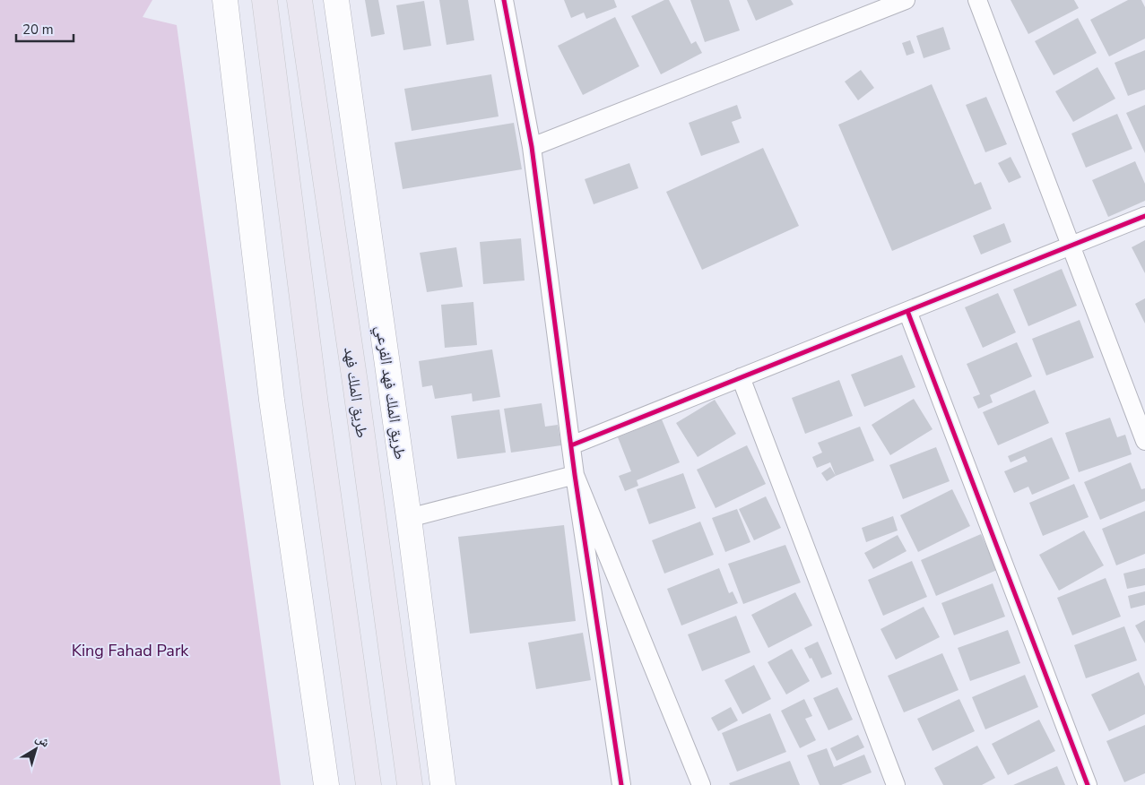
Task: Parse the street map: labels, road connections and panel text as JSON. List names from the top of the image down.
{
  "streets": {
    "highway": ["طريق الملك فهد"],
    "main road": ["طريق الملك فهد الفرعي"]
  },
  "parks": ["King Fahad Park"],
  "scale_bar": "20 m",
  "north": "top right"
}
